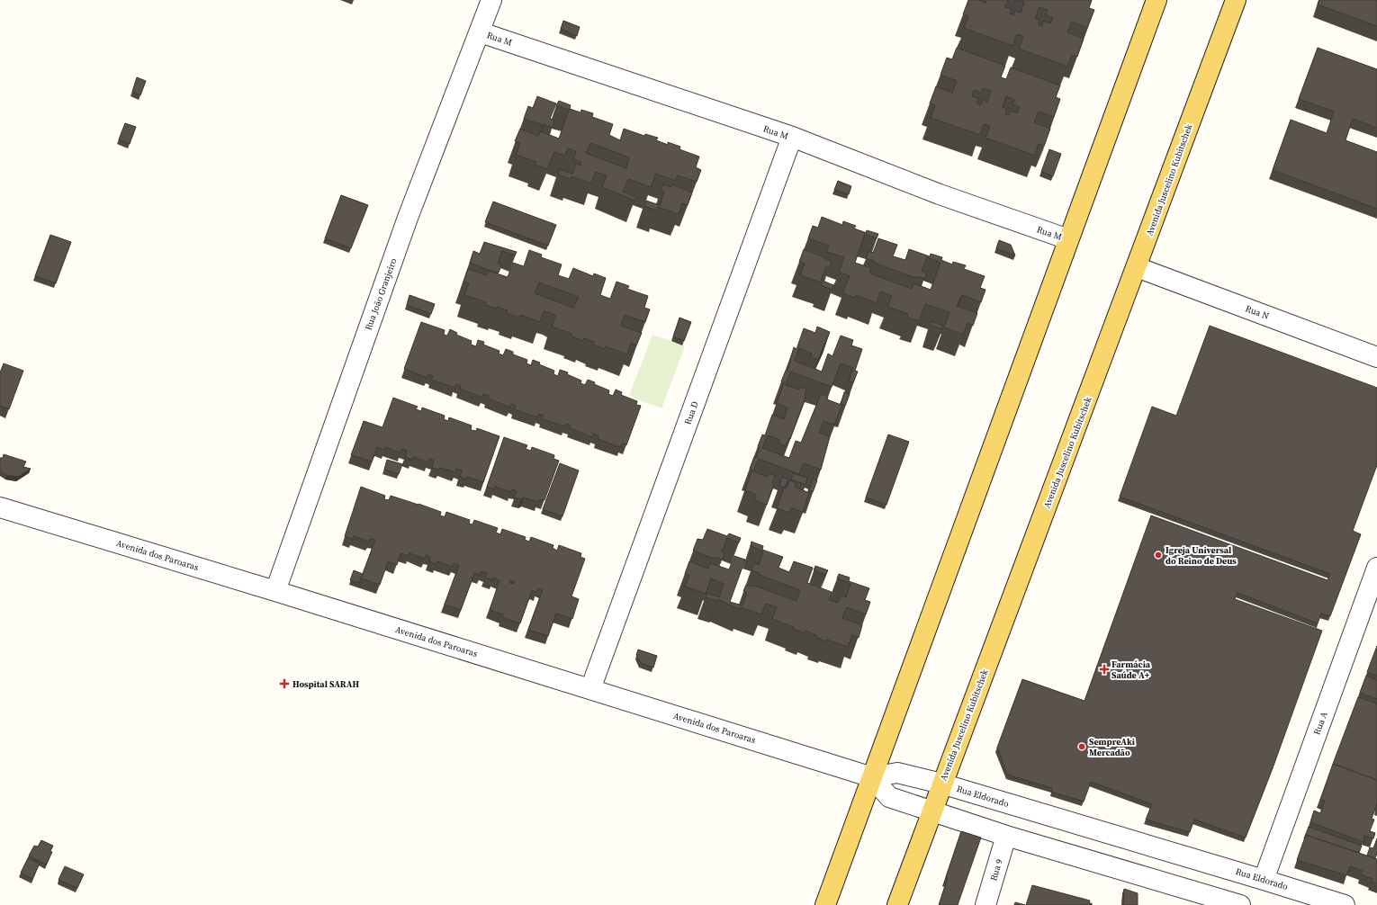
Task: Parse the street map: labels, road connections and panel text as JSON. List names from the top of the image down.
{
  "streets": {
    "main road": ["Avenida Juscelino Kubitschek"],
    "street": [
      "Rua M",
      "Rua João Granjeiro",
      "Rua N",
      "Rua D",
      "Avenida dos Paroaras",
      "Rua A",
      "Rua Eldorado",
      "Rua 9"
    ]
  },
  "crossings": [
    ["Rua M", "Rua João Granjeiro"],
    ["Rua M", "Rua D"],
    ["Avenida Juscelino Kubitschek", "Rua N"],
    ["Avenida Juscelino Kubitschek", "Rua Eldorado"],
    ["Rua João Granjeiro", "Avenida dos Paroaras"],
    ["Rua D", "Avenida dos Paroaras"],
    ["Avenida dos Paroaras", "Rua Eldorado"],
    ["Rua A", "Rua Eldorado"]
  ],
  "places": {
    "other": ["Igreja Universal do Reino de Deus", "SempreAki Mercadão"],
    "health": ["Farmácia Saúde A+", "Hospital SARAH"]
  }
}
